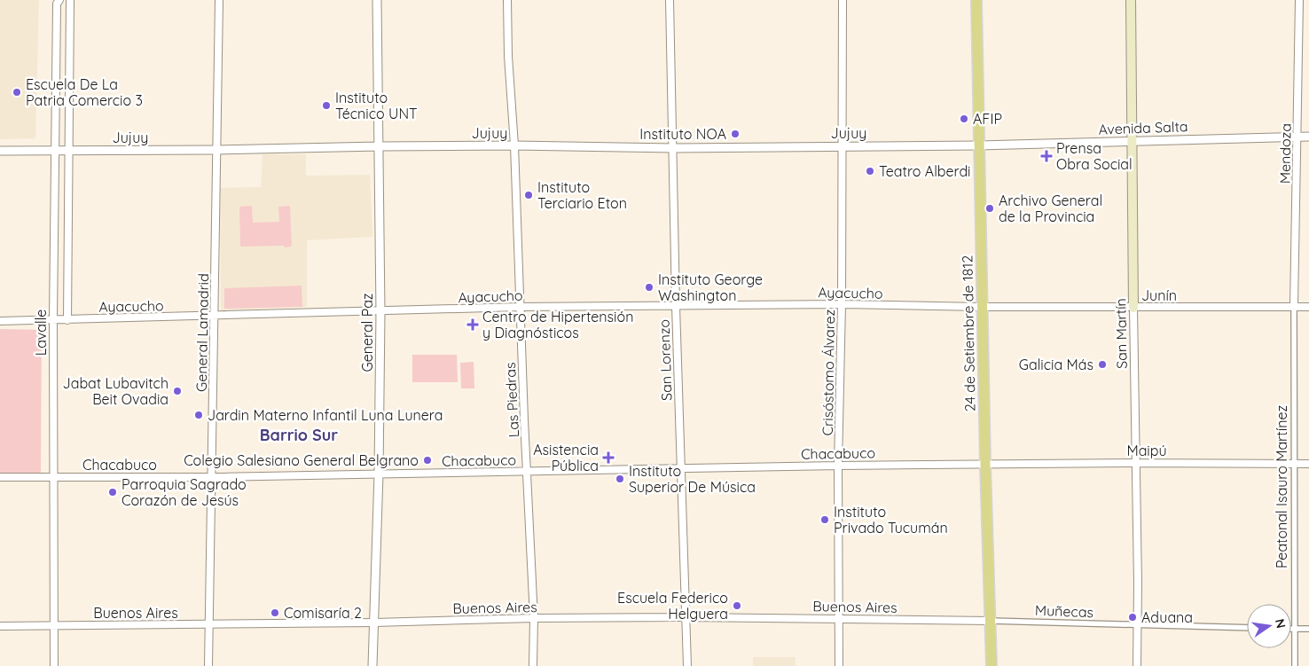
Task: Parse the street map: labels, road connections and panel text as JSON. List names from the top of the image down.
{
  "streets": {
    "main road": ["24 de Setiembre de 1812", "San Martín"],
    "street": [
      "Avenida Salta",
      "Jujuy",
      "Mendoza",
      "Ayacucho",
      "Junín",
      "Lavalle",
      "General Lamadrid",
      "General Paz",
      "San Lorenzo",
      "Crisóstomo Álvarez",
      "Las Piedras",
      "Maipú",
      "Chacabuco",
      "Peatonal Isauro Martínez",
      "Buenos Aires",
      "Muñecas"
    ]
  },
  "crossings": [
    ["Avenida Salta", "Jujuy"],
    ["Avenida Salta", "Mendoza"],
    ["Avenida Salta", "24 de Setiembre de 1812"],
    ["Avenida Salta", "San Martín"],
    ["Jujuy", "Lavalle"],
    ["Jujuy", "General Lamadrid"],
    ["Jujuy", "General Paz"],
    ["Jujuy", "24 de Setiembre de 1812"],
    ["Jujuy", "San Lorenzo"],
    ["Jujuy", "Crisóstomo Álvarez"],
    ["Jujuy", "Las Piedras"],
    ["Mendoza", "Junín"],
    ["Mendoza", "Peatonal Isauro Martínez"],
    ["Ayacucho", "Junín"],
    ["Ayacucho", "Lavalle"],
    ["Ayacucho", "General Lamadrid"],
    ["Ayacucho", "General Paz"],
    ["Ayacucho", "24 de Setiembre de 1812"],
    ["Ayacucho", "San Lorenzo"],
    ["Ayacucho", "Crisóstomo Álvarez"],
    ["Ayacucho", "Las Piedras"],
    ["Junín", "24 de Setiembre de 1812"],
    ["Junín", "San Martín"],
    ["Junín", "Peatonal Isauro Martínez"],
    ["Lavalle", "Chacabuco"],
    ["Lavalle", "Buenos Aires"],
    ["General Lamadrid", "Chacabuco"],
    ["General Lamadrid", "Buenos Aires"],
    ["General Paz", "Chacabuco"],
    ["General Paz", "Buenos Aires"],
    ["24 de Setiembre de 1812", "Maipú"],
    ["24 de Setiembre de 1812", "Chacabuco"],
    ["24 de Setiembre de 1812", "Buenos Aires"],
    ["24 de Setiembre de 1812", "Muñecas"],
    ["San Martín", "Maipú"],
    ["San Martín", "Muñecas"],
    ["San Lorenzo", "Chacabuco"],
    ["San Lorenzo", "Buenos Aires"],
    ["Crisóstomo Álvarez", "Chacabuco"],
    ["Crisóstomo Álvarez", "Buenos Aires"],
    ["Las Piedras", "Chacabuco"],
    ["Las Piedras", "Buenos Aires"],
    ["Maipú", "Chacabuco"],
    ["Maipú", "Peatonal Isauro Martínez"],
    ["Buenos Aires", "Muñecas"]
  ],
  "districts": ["Barrio Sur"],
  "places": {
    "other": [
      "Escuela De La Patria Comercio 3",
      "Instituto Técnico UNT",
      "AFIP",
      "Instituto NOA",
      "Teatro Alberdi",
      "Instituto Terciario Eton",
      "Archivo General de la Provincia",
      "Instituto George Washington",
      "Galicia Más",
      "Jabat Lubavitch Beit Ovadia",
      "Jardin Materno Infantil Luna Lunera",
      "Colegio Salesiano General Belgrano",
      "Instituto Superior De Música",
      "Parroquia Sagrado Corazón de Jesús",
      "Instituto Privado Tucumán",
      "Escuela Federico Helguera",
      "Comisaría 2",
      "Aduana"
    ],
    "health": ["Prensa Obra Social", "Centro de Hipertensión y Diagnósticos", "Asistencia Pública"]
  },
  "north": "right"
}
